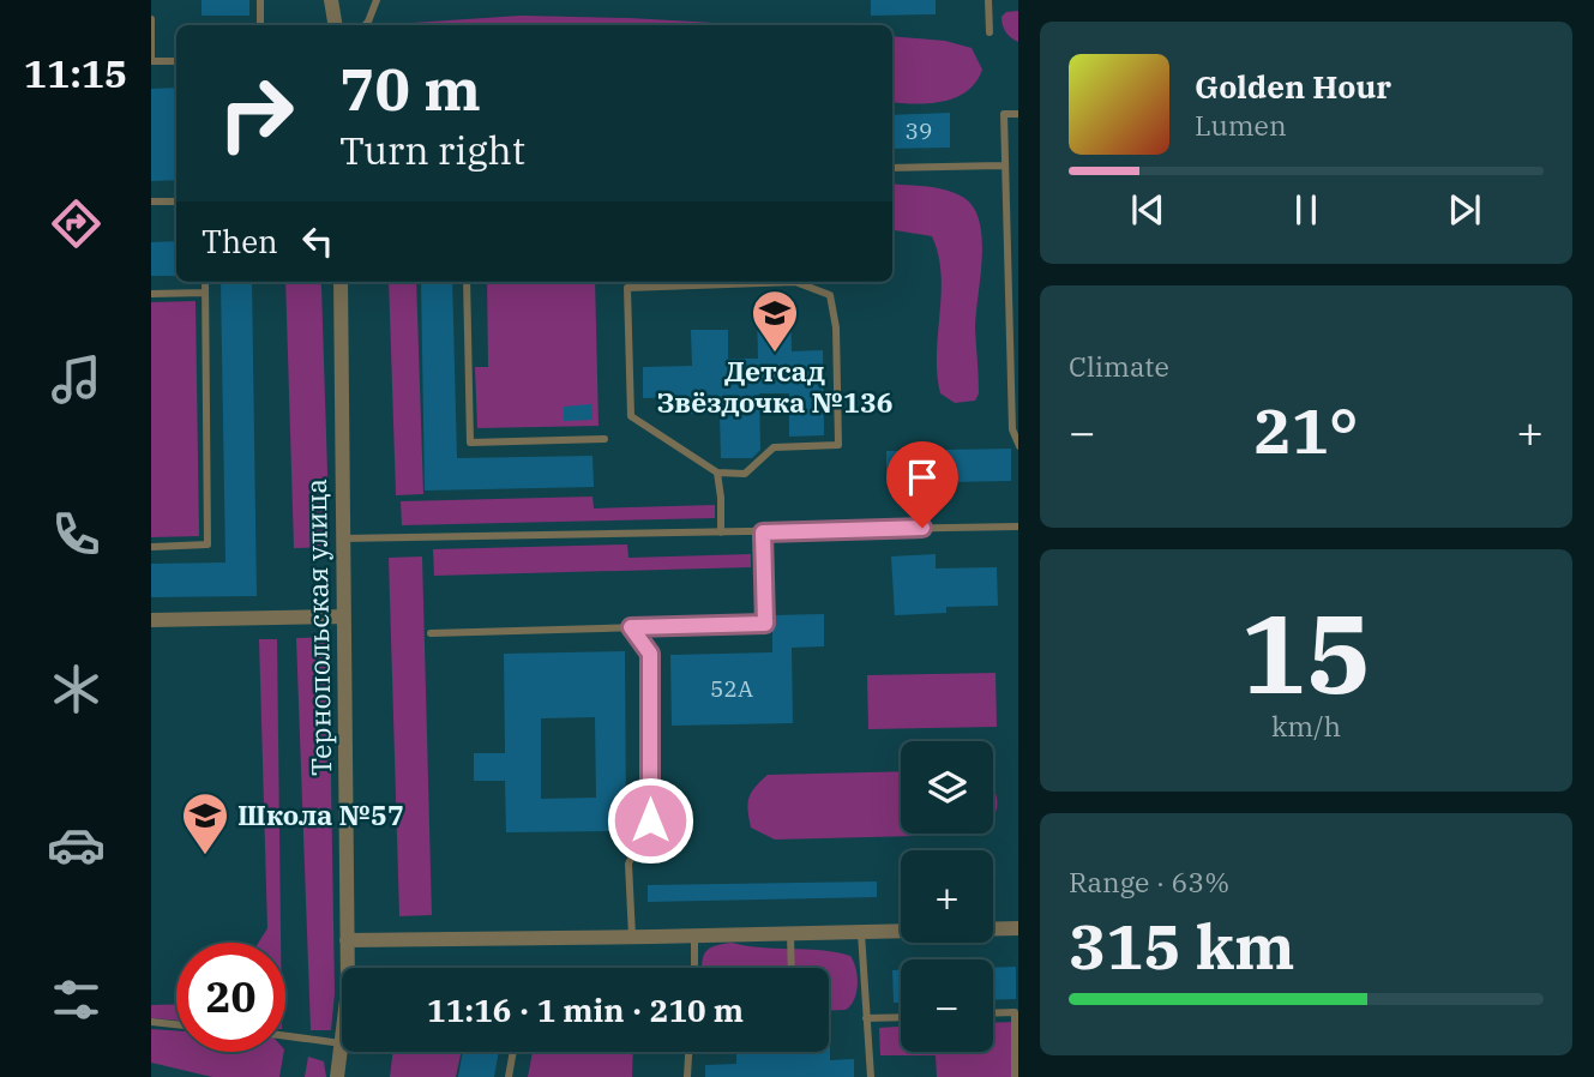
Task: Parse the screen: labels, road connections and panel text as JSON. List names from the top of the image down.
{
  "streets": {
    "street": ["Тернопольская улица"]
  },
  "places": {
    "school or university": ["Детсад Звёздочка №136", "Школа №57"]
  },
  "house_numbers": ["39", "52А"],
  "page": {
    "tabs": "11:15",
    "turn": ["70 m", "Turn right"],
    "song": ["Golden Hour", "Lumen"],
    "then": "Then",
    "tile": [
      "Climate",
      ["15", "km/h"],
      ["Range · 63%", "315 km"]
    ],
    "heat": ["−", "21°", "+"],
    "map_buttons": ["+", "−"],
    "limit": "20",
    "trip": "11:16 · 1 min · 210 m"
  }
}
